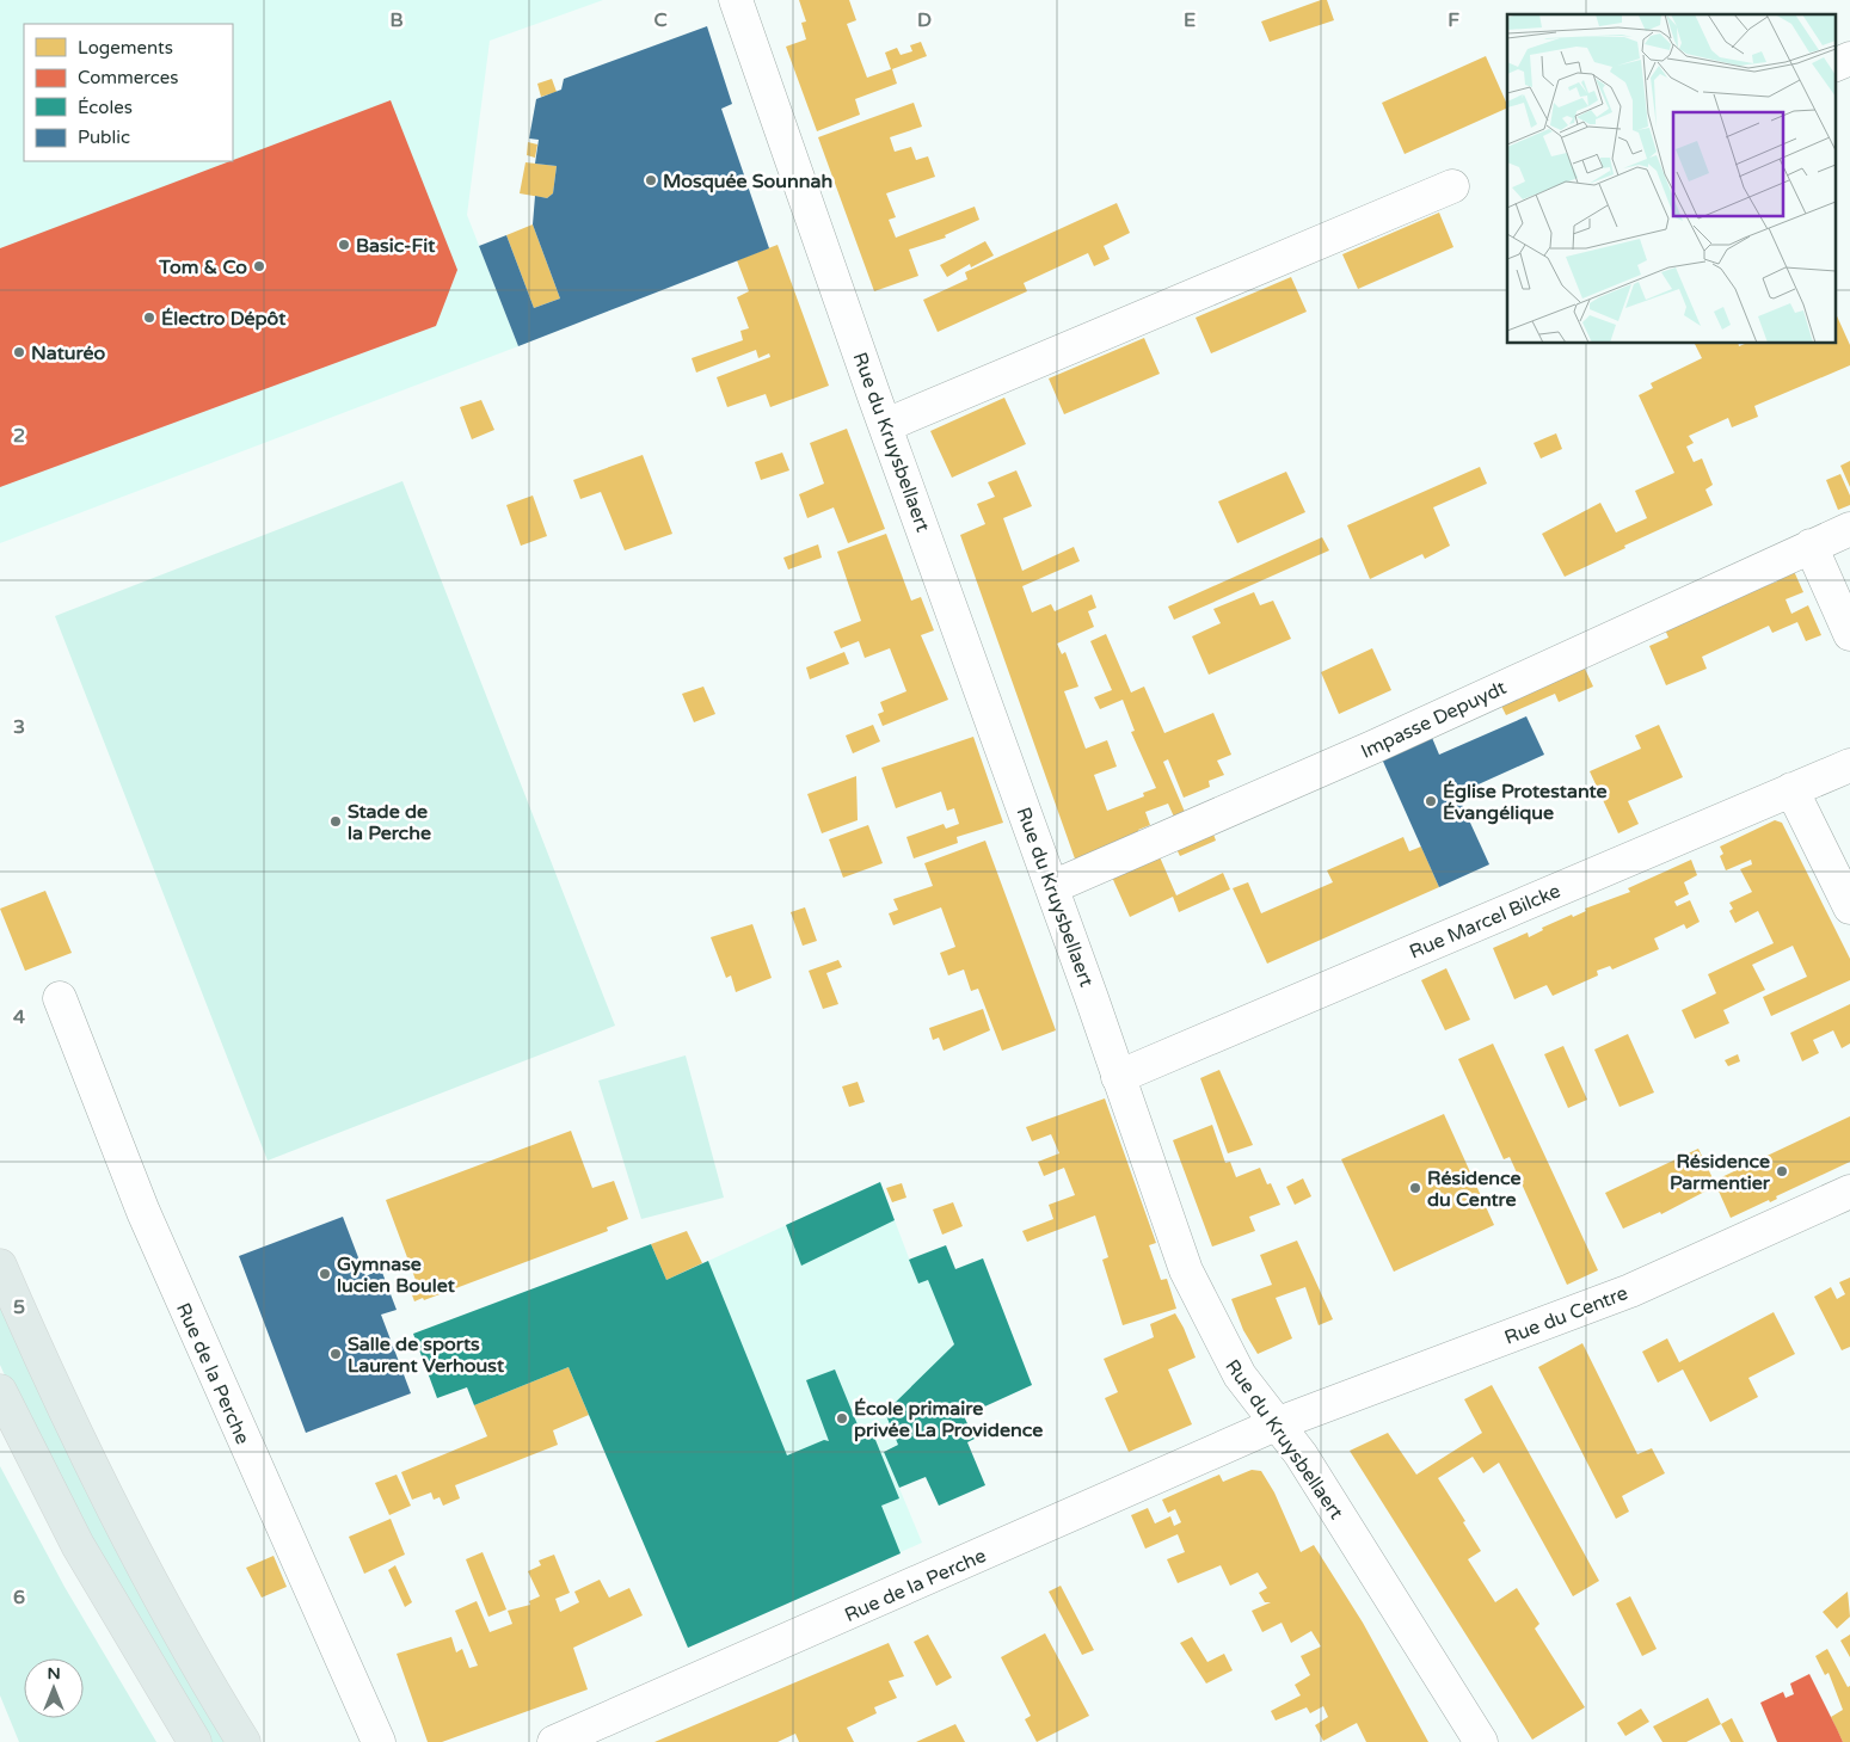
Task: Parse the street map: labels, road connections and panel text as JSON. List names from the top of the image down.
{
  "streets": {
    "street": [
      "Rue du Kruysbellaert",
      "Impasse Depuydt",
      "Rue Marcel Bilcke",
      "Rue du Centre",
      "Rue de la Perche"
    ]
  },
  "crossings": [
    ["Rue du Kruysbellaert", "Impasse Depuydt"],
    ["Rue du Kruysbellaert", "Rue Marcel Bilcke"],
    ["Rue du Kruysbellaert", "Rue du Centre"],
    ["Rue du Kruysbellaert", "Rue de la Perche"],
    ["Rue du Centre", "Rue de la Perche"]
  ],
  "places": [
    "Mosquée Sounnah",
    "Basic-Fit",
    "Tom & Co",
    "Électro Dépôt",
    "Naturéo",
    "Église Protestante Évangélique",
    "Stade de la Perche",
    "Résidence Parmentier",
    "Résidence du Centre",
    "Gymnase lucien Boulet",
    "Salle de sports Laurent Verhoust",
    "École primaire privée La Providence"
  ],
  "legend": [
    "Logements",
    "Commerces",
    "Écoles",
    "Public"
  ],
  "north": "top",
  "grid": {
    "columns": [
      "B",
      "C",
      "D",
      "E",
      "F"
    ],
    "rows": [
      "2",
      "3",
      "4",
      "5",
      "6"
    ]
  }
}
